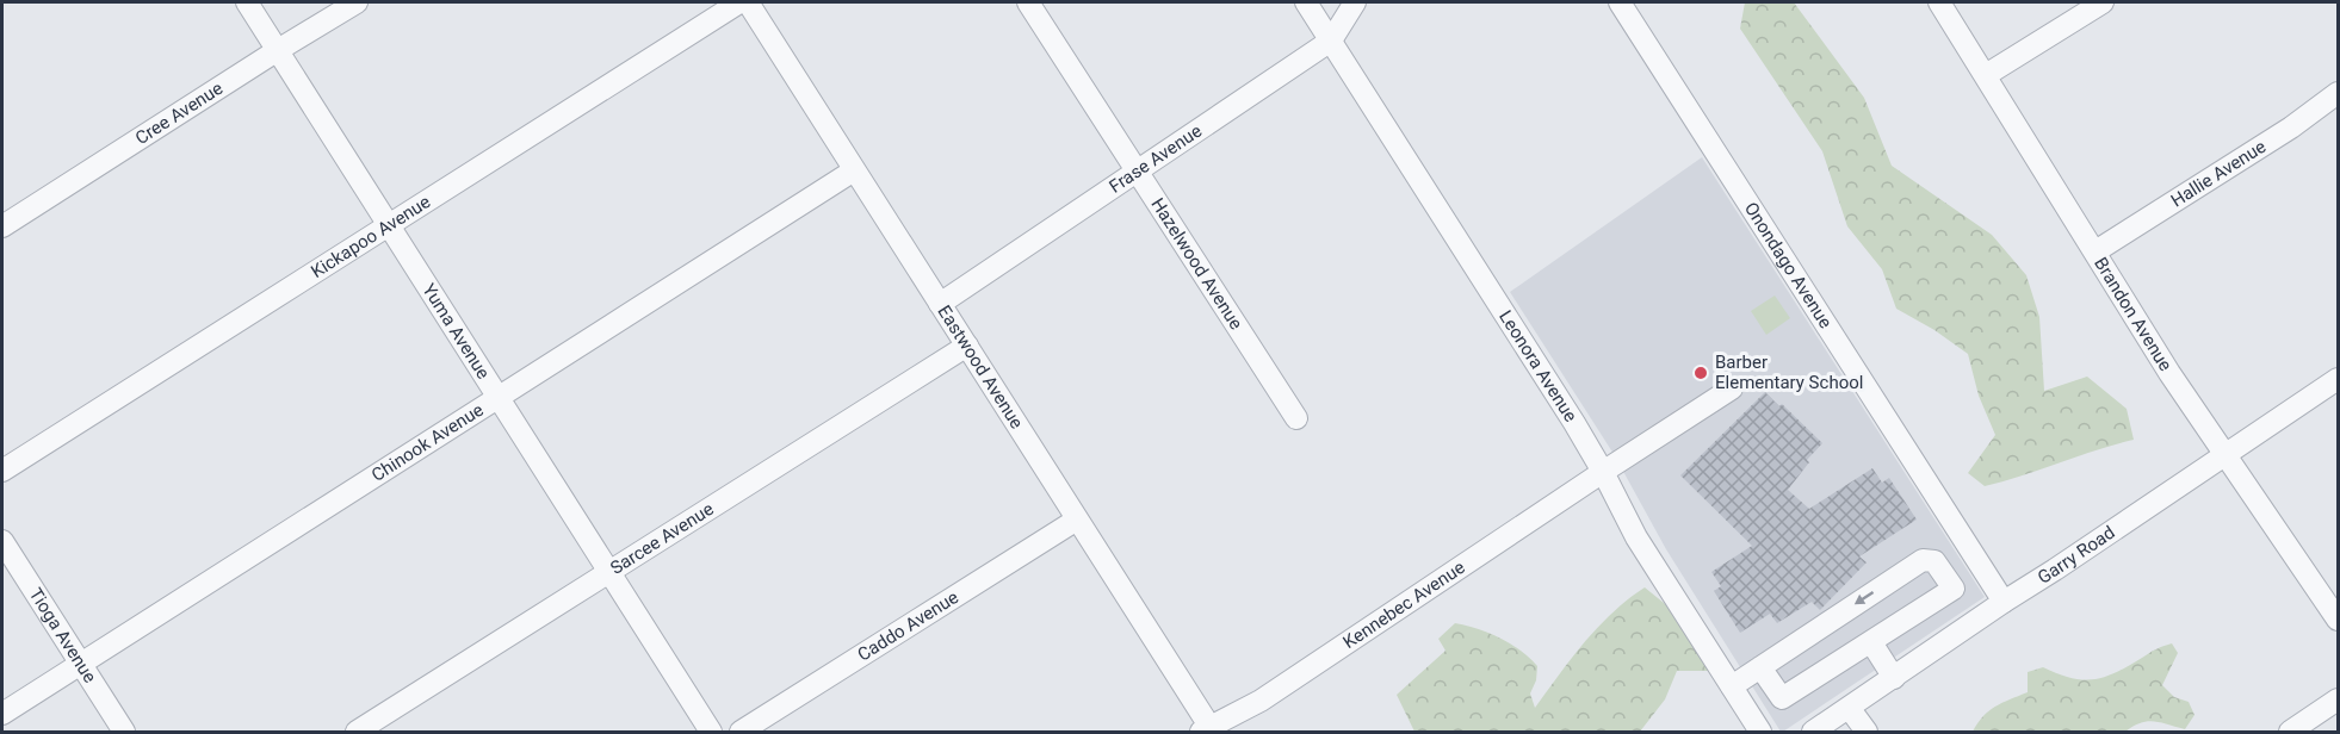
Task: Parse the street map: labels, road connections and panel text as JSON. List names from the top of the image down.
{
  "streets": {
    "street": [
      "Cree Avenue",
      "Frase Avenue",
      "Hallie Avenue",
      "Kickapoo Avenue",
      "Hazelwood Avenue",
      "Onondago Avenue",
      "Brandon Avenue",
      "Yuma Avenue",
      "Leonora Avenue",
      "Eastwood Avenue",
      "Chinook Avenue",
      "Sarcee Avenue",
      "Garry Road",
      "Kennebec Avenue",
      "Caddo Avenue",
      "Tioga Avenue"
    ]
  },
  "crossings": [
    ["Cree Avenue", "Yuma Avenue"],
    ["Frase Avenue", "Hazelwood Avenue"],
    ["Frase Avenue", "Leonora Avenue"],
    ["Frase Avenue", "Eastwood Avenue"],
    ["Hallie Avenue", "Brandon Avenue"],
    ["Kickapoo Avenue", "Yuma Avenue"],
    ["Onondago Avenue", "Garry Road"],
    ["Brandon Avenue", "Garry Road"],
    ["Yuma Avenue", "Chinook Avenue"],
    ["Yuma Avenue", "Sarcee Avenue"],
    ["Leonora Avenue", "Kennebec Avenue"],
    ["Eastwood Avenue", "Chinook Avenue"],
    ["Eastwood Avenue", "Sarcee Avenue"],
    ["Eastwood Avenue", "Kennebec Avenue"],
    ["Eastwood Avenue", "Caddo Avenue"],
    ["Chinook Avenue", "Tioga Avenue"]
  ],
  "places": ["Barber Elementary School"]
}
